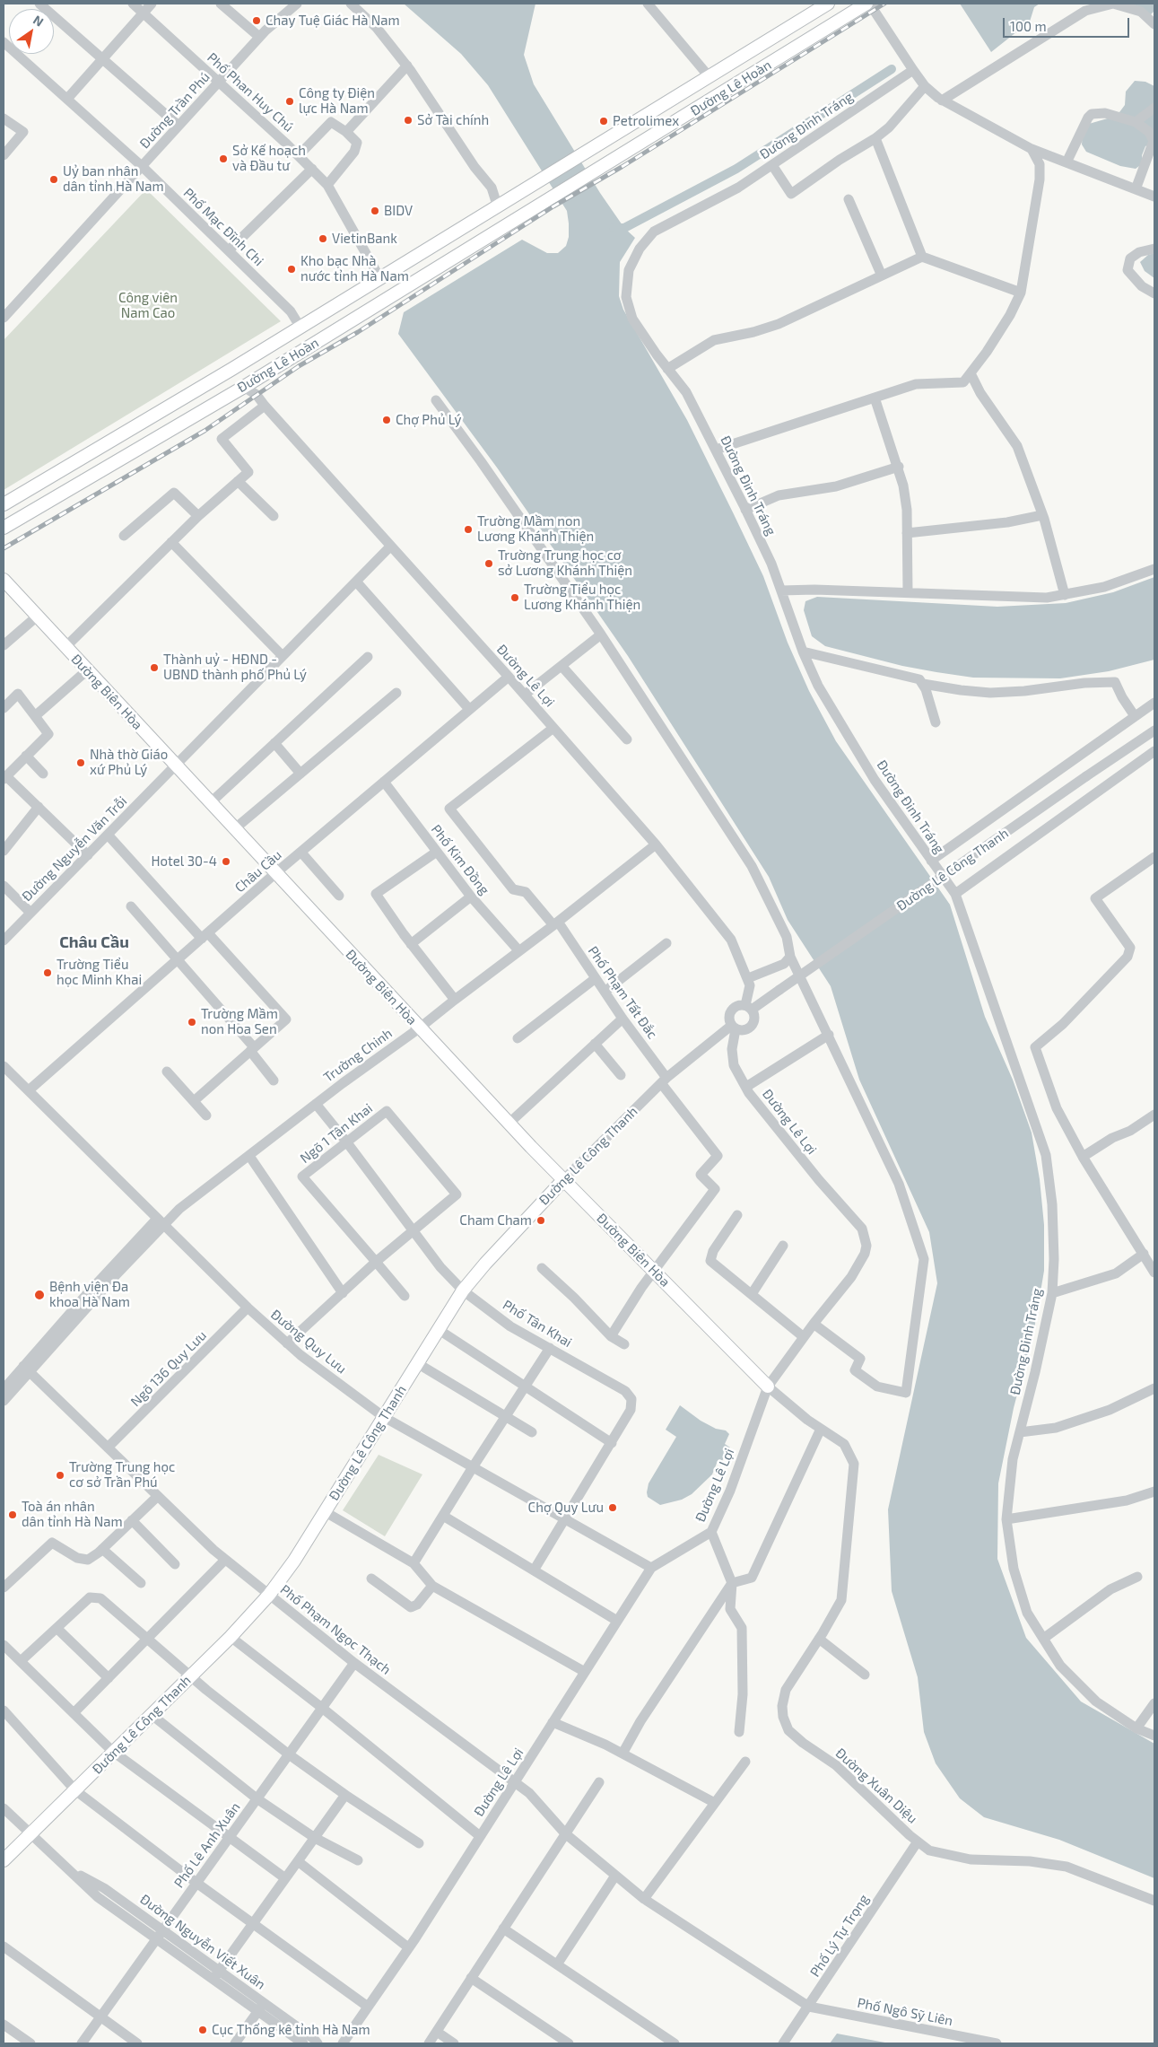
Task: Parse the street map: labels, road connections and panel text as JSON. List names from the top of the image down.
{
  "streets": {
    "main road": ["Đường Lê Hoàn", "Đường Biên Hòa", "Đường Lê Công Thanh"],
    "street": [
      "Phố Phan Huy Chú",
      "Đường Trần Phú",
      "Đường Đinh Tráng",
      "Phố Mạc Đĩnh Chi",
      "Đường Lê Lợi",
      "Đường Nguyễn Văn Trỗi",
      "Phố Kim Đồng",
      "Châu Cầu",
      "Phố Phạm Tất Đắc",
      "Trường Chinh",
      "Ngõ 1 Tân Khai",
      "Phố Tân Khai",
      "Đường Quy Lưu",
      "Ngõ 136 Quy Lưu",
      "Phố Phạm Ngọc Thạch",
      "Đường Xuân Diệu",
      "Phố Lê Anh Xuân",
      "Phố Lý Tự Trọng",
      "Đường Nguyễn Viết Xuân",
      "Phố Ngô Sỹ Liên"
    ]
  },
  "crossings": [
    ["Đường Lê Hoàn", "Phố Phan Huy Chú"],
    ["Đường Lê Hoàn", "Phố Mạc Đĩnh Chi"],
    ["Đường Lê Hoàn", "Đường Lê Lợi"],
    ["Phố Phan Huy Chú", "Đường Trần Phú"],
    ["Đường Trần Phú", "Phố Mạc Đĩnh Chi"],
    ["Đường Lê Lợi", "Đường Biên Hòa"],
    ["Đường Lê Lợi", "Đường Nguyễn Văn Trỗi"],
    ["Đường Lê Lợi", "Đường Lê Công Thanh"],
    ["Đường Lê Lợi", "Châu Cầu"],
    ["Đường Lê Lợi", "Phố Phạm Tất Đắc"],
    ["Đường Lê Lợi", "Trường Chinh"],
    ["Đường Lê Lợi", "Đường Quy Lưu"],
    ["Đường Lê Lợi", "Phố Phạm Ngọc Thạch"],
    ["Đường Lê Lợi", "Đường Xuân Diệu"],
    ["Đường Biên Hòa", "Đường Nguyễn Văn Trỗi"],
    ["Đường Biên Hòa", "Đường Lê Công Thanh"],
    ["Đường Biên Hòa", "Châu Cầu"],
    ["Đường Biên Hòa", "Phố Phạm Tất Đắc"],
    ["Đường Biên Hòa", "Trường Chinh"],
    ["Đường Biên Hòa", "Đường Xuân Diệu"],
    ["Phố Kim Đồng", "Châu Cầu"],
    ["Phố Kim Đồng", "Trường Chinh"],
    ["Đường Lê Công Thanh", "Phố Phạm Tất Đắc"],
    ["Đường Lê Công Thanh", "Phố Tân Khai"],
    ["Đường Lê Công Thanh", "Đường Quy Lưu"],
    ["Đường Lê Công Thanh", "Phố Phạm Ngọc Thạch"],
    ["Đường Lê Công Thanh", "Đường Nguyễn Viết Xuân"],
    ["Châu Cầu", "Đường Quy Lưu"],
    ["Phố Phạm Tất Đắc", "Trường Chinh"],
    ["Trường Chinh", "Phố Tân Khai"],
    ["Trường Chinh", "Đường Quy Lưu"],
    ["Trường Chinh", "Phố Phạm Ngọc Thạch"],
    ["Ngõ 1 Tân Khai", "Phố Tân Khai"],
    ["Phố Tân Khai", "Đường Quy Lưu"],
    ["Đường Quy Lưu", "Ngõ 136 Quy Lưu"],
    ["Ngõ 136 Quy Lưu", "Phố Phạm Ngọc Thạch"],
    ["Phố Phạm Ngọc Thạch", "Phố Lê Anh Xuân"],
    ["Phố Phạm Ngọc Thạch", "Phố Lý Tự Trọng"],
    ["Phố Phạm Ngọc Thạch", "Phố Ngô Sỹ Liên"],
    ["Đường Xuân Diệu", "Phố Lý Tự Trọng"],
    ["Phố Lê Anh Xuân", "Đường Nguyễn Viết Xuân"],
    ["Phố Lý Tự Trọng", "Phố Ngô Sỹ Liên"]
  ],
  "districts": ["Châu Cầu"],
  "parks": ["Công viên Nam Cao"],
  "places": [
    "Chay Tuệ Giác Hà Nam",
    "Công ty Điện lực Hà Nam",
    "Sở Tài chính",
    "Petrolimex",
    "Sở Kế hoạch và Đầu tư",
    "Uỷ ban nhân dân tỉnh Hà Nam",
    "BIDV",
    "VietinBank",
    "Kho bạc Nhà nước tỉnh Hà Nam",
    "Chợ Phủ Lý",
    "Trường Mầm non Lương Khánh Thiện",
    "Trường Trung học cơ sở Lương Khánh Thiện",
    "Trường Tiểu học Lương Khánh Thiện",
    "Thành uỷ - HĐND - UBND thành phố Phủ Lý",
    "Nhà thờ Giáo xứ Phủ Lý",
    "Hotel 30-4",
    "Trường Tiểu học Minh Khai",
    "Trường Mầm non Hoa Sen",
    "Cham Cham",
    "Bệnh viện Đa khoa Hà Nam",
    "Trường Trung học cơ sở Trần Phú",
    "Chợ Quy Lưu",
    "Toà án nhân dân tỉnh Hà Nam",
    "Cục Thống kê tỉnh Hà Nam"
  ],
  "scale_bar": "100 m",
  "north": "top right"
}
